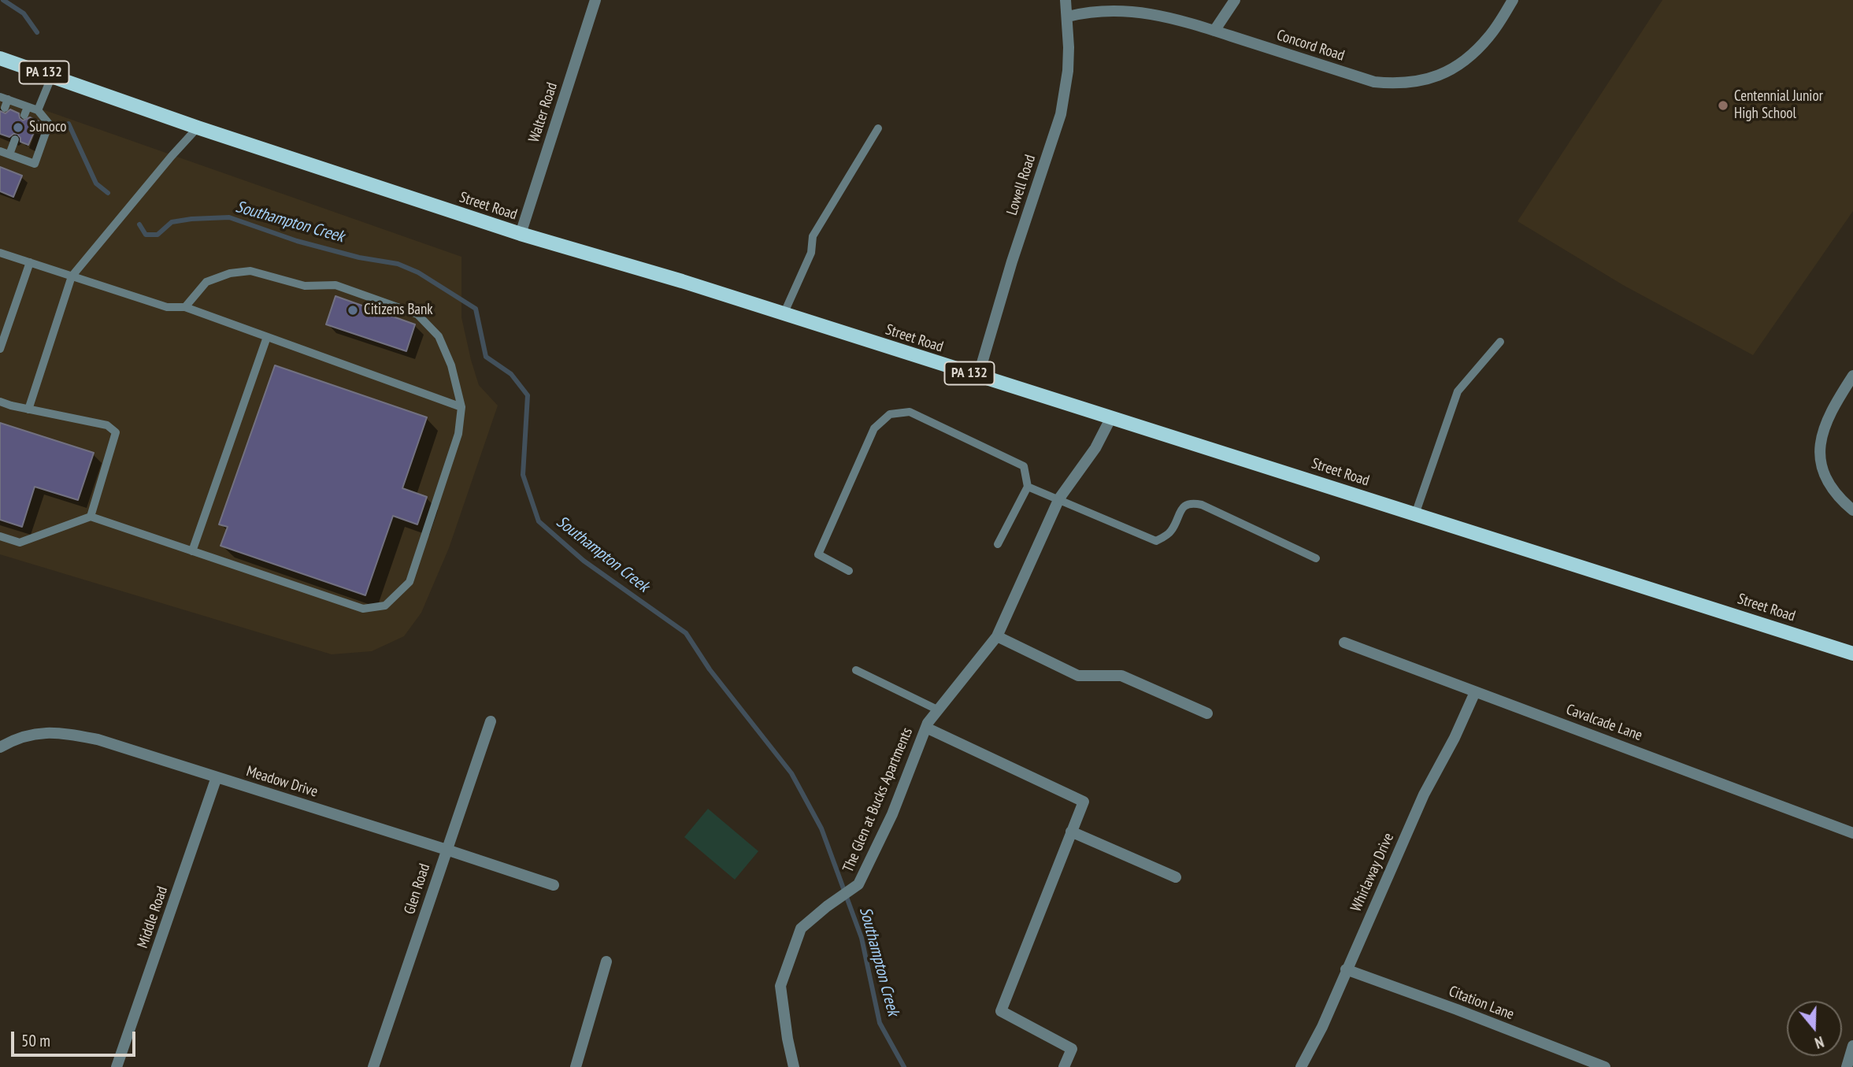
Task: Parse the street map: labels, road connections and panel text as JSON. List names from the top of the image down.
{
  "streets": {
    "main road": ["PA 132", "Street Road"],
    "street": [
      "Concord Road",
      "Walter Road",
      "Lowell Road",
      "Cavalcade Lane",
      "Meadow Drive",
      "The Glen at Bucks Apartments",
      "Whirlaway Drive",
      "Glen Road",
      "Middle Road",
      "Citation Lane"
    ]
  },
  "crossings": [
    ["Concord Road", "Lowell Road"],
    ["Walter Road", "Street Road"],
    ["Lowell Road", "Street Road"],
    ["Street Road", "The Glen at Bucks Apartments"],
    ["Cavalcade Lane", "Whirlaway Drive"],
    ["Meadow Drive", "Glen Road"],
    ["Meadow Drive", "Middle Road"],
    ["Whirlaway Drive", "Citation Lane"]
  ],
  "water": ["Southampton Creek"],
  "places": ["Centennial Junior High School", "Sunoco", "Citizens Bank"],
  "scale_bar": "50 m",
  "north": "bottom"
}
